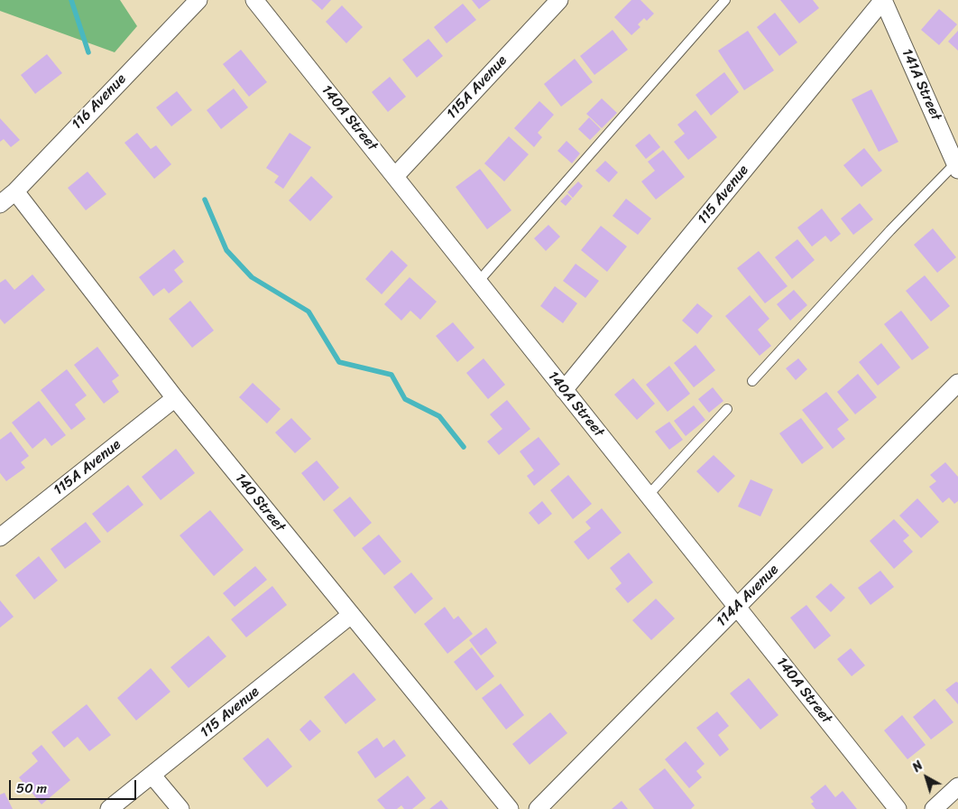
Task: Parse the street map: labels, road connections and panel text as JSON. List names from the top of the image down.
{
  "streets": {
    "street": [
      "141A Street",
      "115A Avenue",
      "116 Avenue",
      "140A Street",
      "115 Avenue",
      "140 Street",
      "114A Avenue"
    ]
  },
  "crossings": [
    ["141A Street", "115 Avenue"],
    ["115A Avenue", "140A Street"],
    ["115A Avenue", "140 Street"],
    ["116 Avenue", "140 Street"],
    ["140A Street", "115 Avenue"],
    ["140A Street", "114A Avenue"],
    ["115 Avenue", "140 Street"]
  ],
  "scale_bar": "50 m",
  "north": "top left"
}
